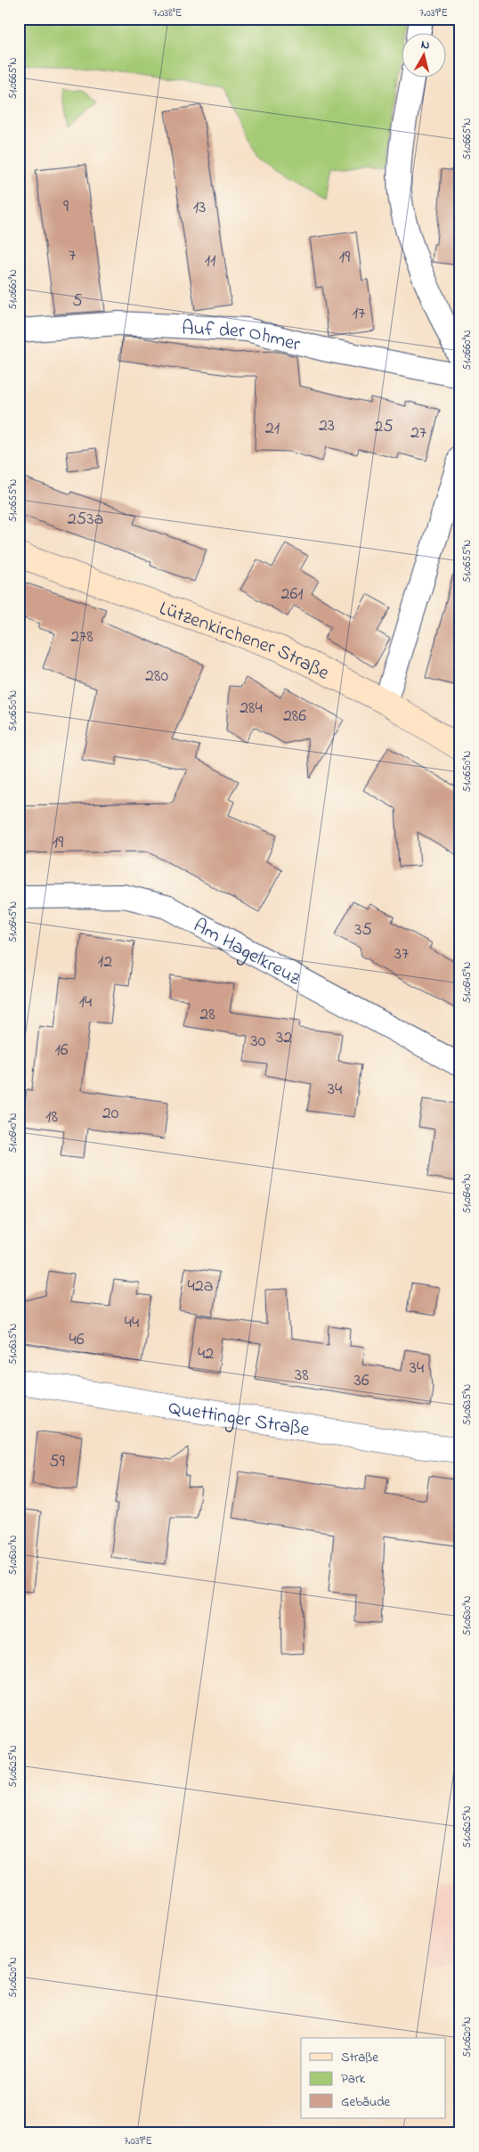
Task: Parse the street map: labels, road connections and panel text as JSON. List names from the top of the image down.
{
  "streets": {
    "main road": ["Lützenkirchener Straße"],
    "street": ["Auf der Ohmer", "Am Hagelkreuz", "Quettinger Straße"]
  },
  "house_numbers": [
    "9",
    "13",
    "7",
    "19",
    "11",
    "5",
    "17",
    "23",
    "25",
    "21",
    "27",
    "253a",
    "261",
    "278",
    "280",
    "284",
    "286",
    "19",
    "35",
    "37",
    "12",
    "14",
    "28",
    "32",
    "30",
    "16",
    "34",
    "20",
    "18",
    "42a",
    "44",
    "46",
    "42",
    "34",
    "38",
    "36",
    "59"
  ],
  "legend": ["Straße", "Park", "Gebäude"],
  "north": "top",
  "coordinates": [
    "7.038°E",
    "7.039°E",
    "51.0665°N",
    "51.0660°N",
    "51.0655°N",
    "51.0650°N",
    "51.0645°N",
    "51.0640°N",
    "51.0635°N",
    "51.0630°N",
    "51.0625°N",
    "51.0620°N"
  ]
}
